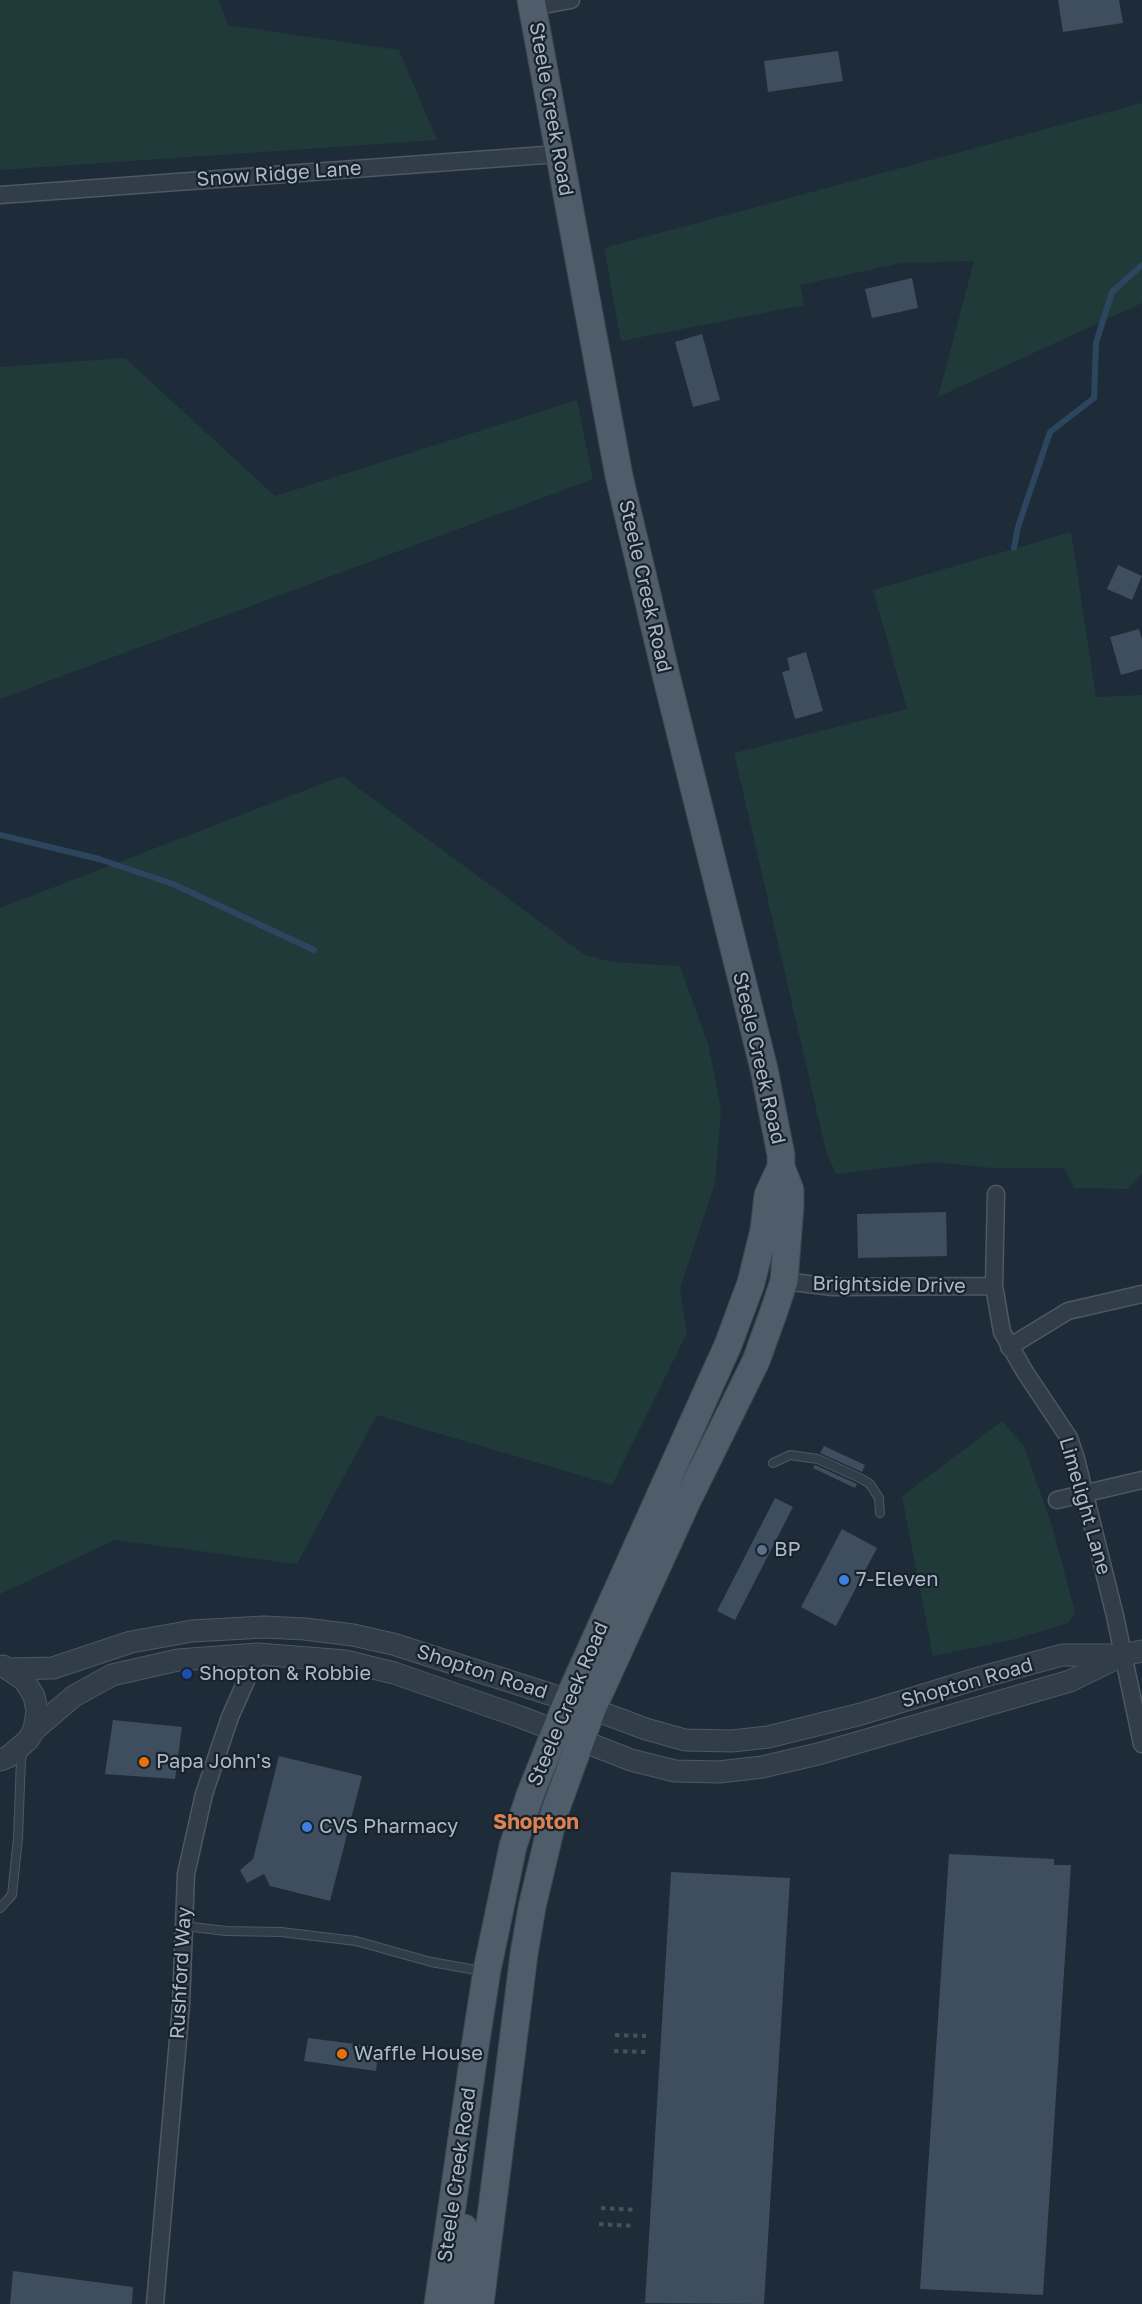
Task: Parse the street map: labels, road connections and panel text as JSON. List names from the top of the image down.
{
  "streets": {
    "main road": ["Steele Creek Road"],
    "street": [
      "Snow Ridge Lane",
      "Brightside Drive",
      "Limelight Lane",
      "Shopton Road",
      "Rushford Way"
    ]
  },
  "crossings": [
    ["Steele Creek Road", "Snow Ridge Lane"],
    ["Steele Creek Road", "Brightside Drive"],
    ["Steele Creek Road", "Shopton Road"],
    ["Brightside Drive", "Limelight Lane"],
    ["Limelight Lane", "Shopton Road"],
    ["Shopton Road", "Rushford Way"]
  ],
  "districts": ["Shopton"],
  "places": [
    "BP",
    "7-Eleven",
    "Shopton & Robbie",
    "Papa John's",
    "CVS Pharmacy",
    "Waffle House"
  ]
}
